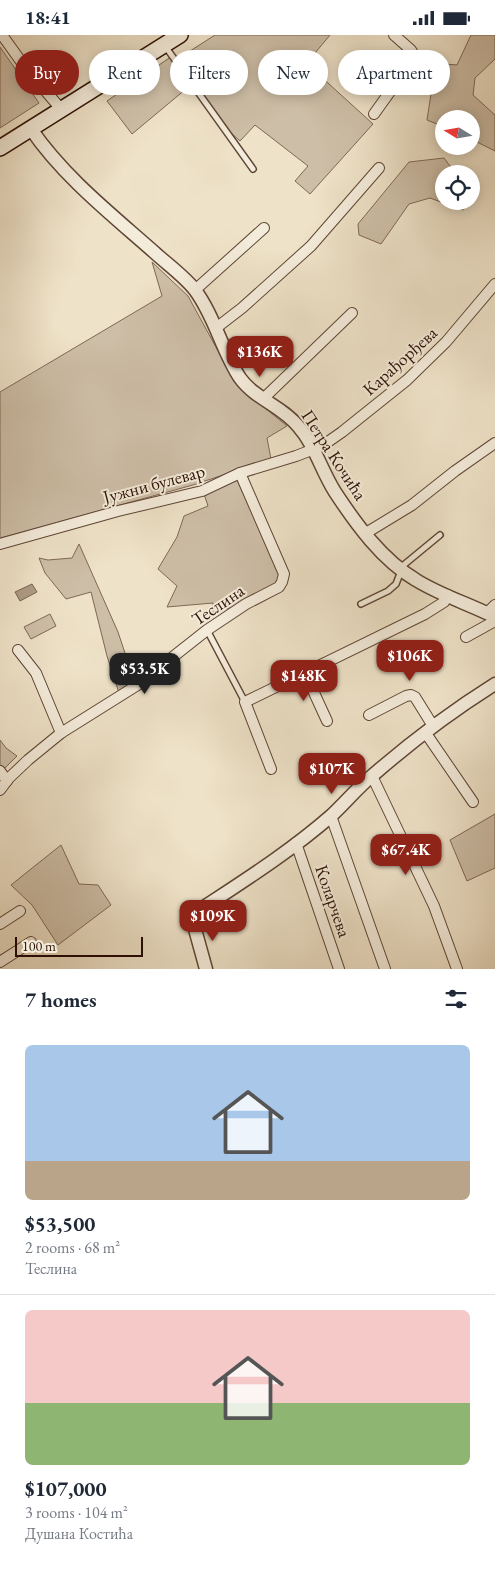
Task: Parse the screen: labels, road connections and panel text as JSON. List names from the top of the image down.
{
  "streets": {
    "street": [
      "Карађорђева",
      "Петра Кочића",
      "Јужни булевар",
      "Теслина",
      "Коларчева"
    ]
  },
  "crossings": [
    ["Карађорђева", "Петра Кочића"],
    ["Карађорђева", "Јужни булевар"],
    ["Петра Кочића", "Јужни булевар"],
    ["Јужни булевар", "Теслина"]
  ],
  "scale_bar": "100 m",
  "north": "left",
  "page": {
    "status": "18:41",
    "chip": [
      "Buy",
      "Rent",
      "Filters",
      "New",
      "Apartment"
    ],
    "price": [
      "$136K",
      "$106K",
      "$53.5K",
      "$148K",
      "$107K",
      "$67.4K",
      "$109K"
    ],
    "scale": "100 m",
    "heading": "7 homes",
    "list": [
      {
        "name": "$53,500",
        "note": "2 rooms · 68 m² · Теслина"
      },
      {
        "name": "$107,000",
        "note": "3 rooms · 104 m² · Душана Костића"
      }
    ]
  }
}
